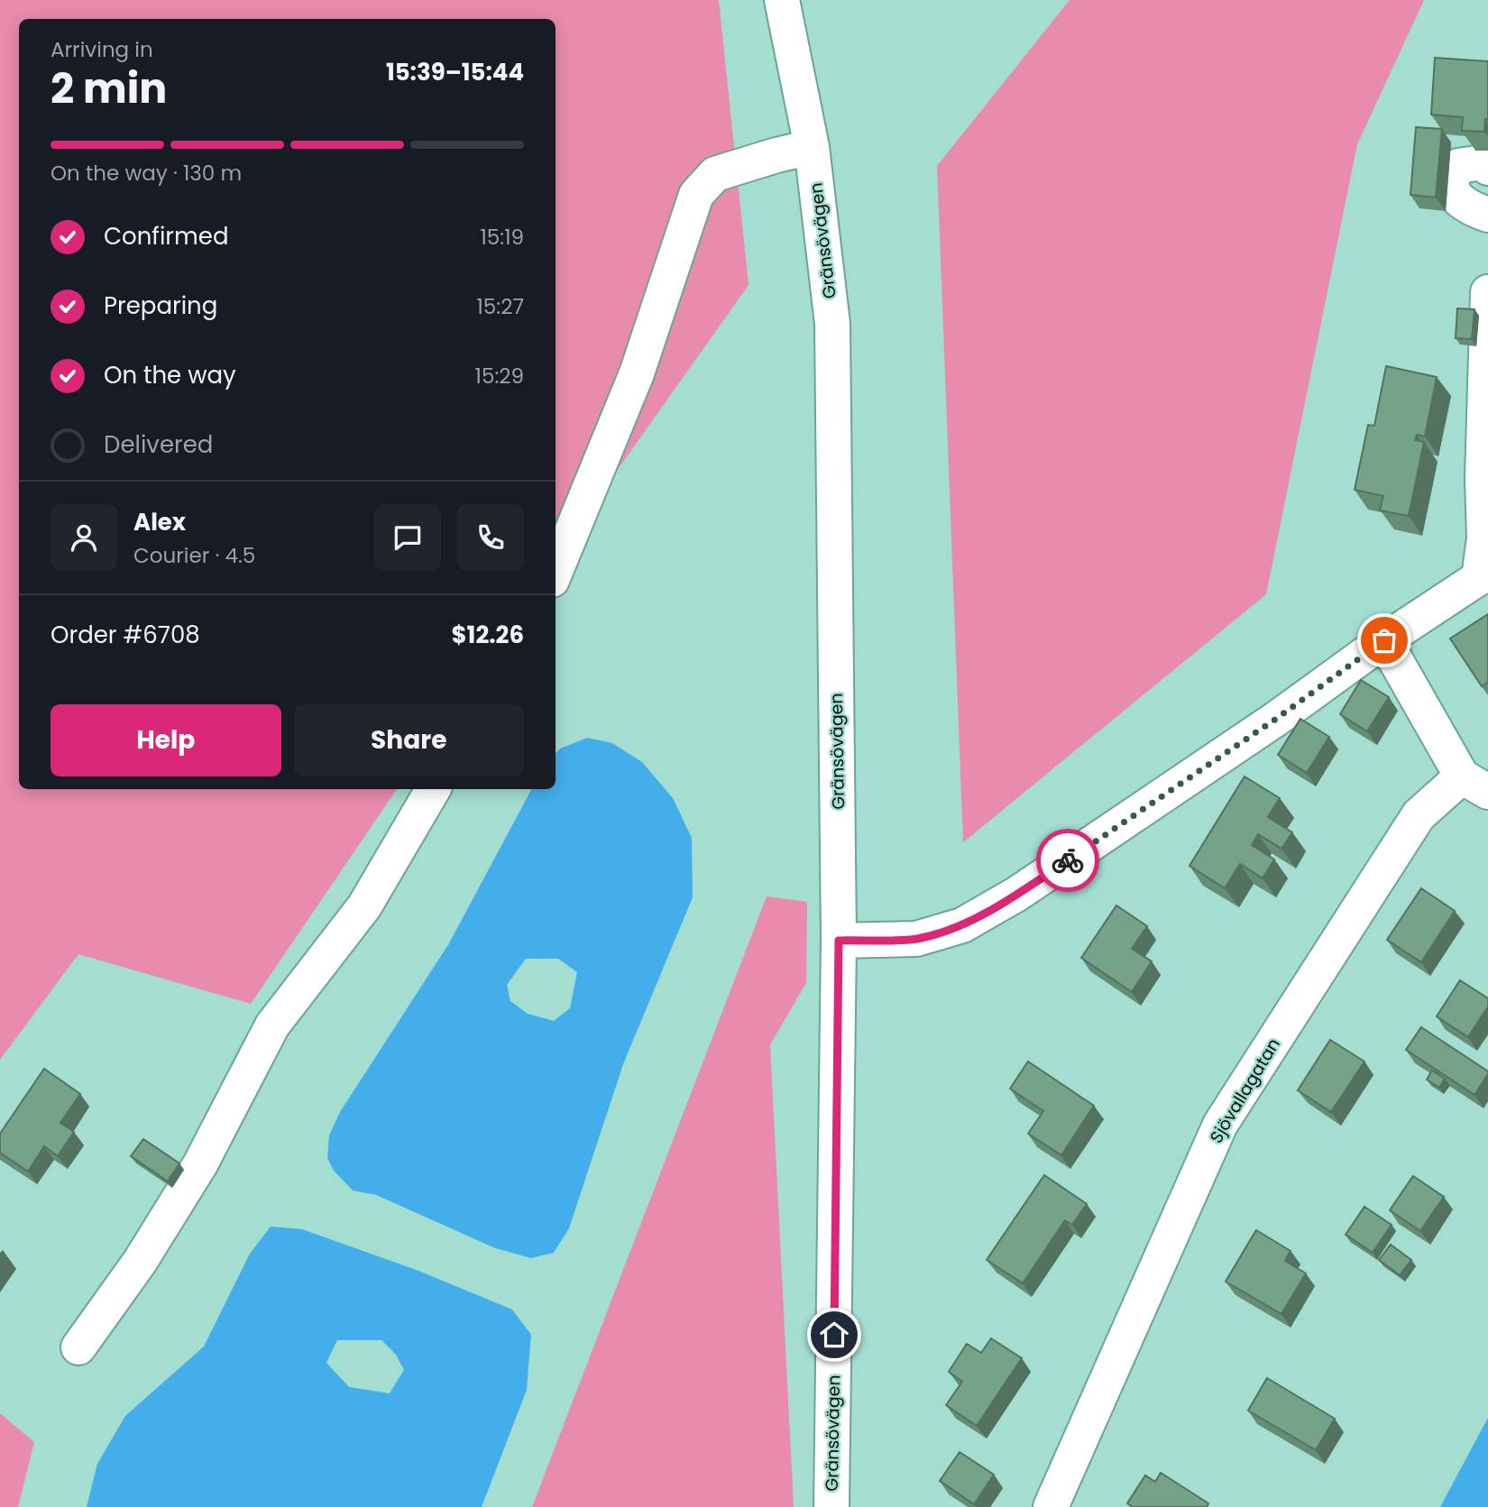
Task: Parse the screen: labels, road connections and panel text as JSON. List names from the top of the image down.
{
  "streets": {
    "street": ["Gränsövägen", "Sjövallagatan"]
  },
  "page": {
    "heading": ["2 min", "Arriving in", "15:39–15:44"],
    "panel": [
      "Alex",
      "Courier · 4.5",
      "Order #6708",
      "$12.26"
    ],
    "bar": "On the way · 130 m",
    "list": [
      ["Confirmed", "15:19"],
      ["Preparing", "15:27"],
      ["On the way", "15:29"],
      "Delivered"
    ],
    "buttons": ["Help", "Share"]
  }
}
